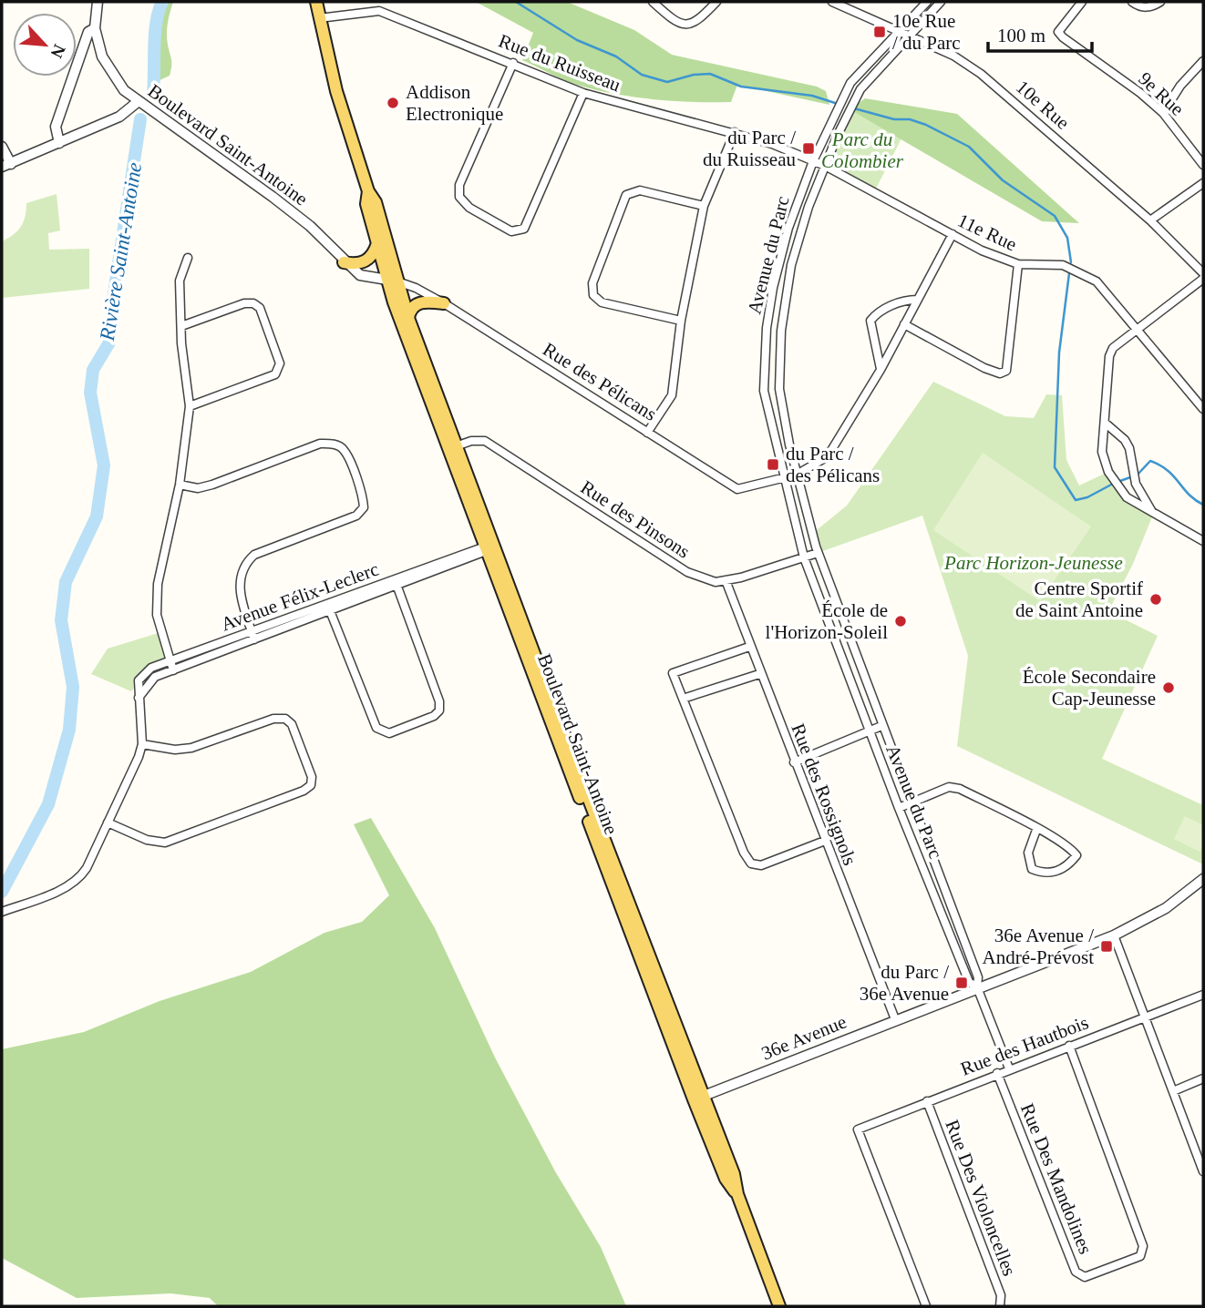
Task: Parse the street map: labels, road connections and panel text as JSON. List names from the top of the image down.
{
  "streets": {
    "main road": ["Boulevard Saint-Antoine"],
    "street": [
      "Rue du Ruisseau",
      "9e Rue",
      "10e Rue",
      "11e Rue",
      "Avenue du Parc",
      "Rue des Pélicans",
      "Rue des Pinsons",
      "Avenue Félix-Leclerc",
      "Rue des Rossignols",
      "36e Avenue",
      "Rue des Hautbois",
      "Rue Des Mandolines",
      "Rue Des Violoncelles"
    ]
  },
  "crossings": [
    ["Rue du Ruisseau", "11e Rue"],
    ["Rue du Ruisseau", "Avenue du Parc"],
    ["10e Rue", "Avenue du Parc"],
    ["Boulevard Saint-Antoine", "Rue des Pélicans"],
    ["Boulevard Saint-Antoine", "Rue des Pinsons"],
    ["Boulevard Saint-Antoine", "Avenue Félix-Leclerc"],
    ["Boulevard Saint-Antoine", "36e Avenue"],
    ["11e Rue", "Avenue du Parc"],
    ["11e Rue", "Rue des Pélicans"],
    ["Avenue du Parc", "Rue des Pélicans"],
    ["Avenue du Parc", "Rue des Pinsons"],
    ["Avenue du Parc", "36e Avenue"],
    ["Avenue du Parc", "Rue des Hautbois"],
    ["Rue des Pinsons", "Rue des Rossignols"],
    ["Rue des Rossignols", "36e Avenue"],
    ["Rue des Hautbois", "Rue Des Mandolines"],
    ["Rue des Hautbois", "Rue Des Violoncelles"]
  ],
  "water": ["Rivière Saint-Antoine"],
  "parks": ["Parc du Colombier", "Parc Horizon-Jeunesse"],
  "places": {
    "transit": [
      "10e Rue / du Parc",
      "du Parc / du Ruisseau",
      "du Parc / des Pélicans",
      "36e Avenue / André-Prévost",
      "du Parc / 36e Avenue"
    ],
    "other": [
      "Addison Electronique",
      "Centre Sportif de Saint Antoine",
      "École de l'Horizon-Soleil",
      "École Secondaire Cap-Jeunesse"
    ]
  },
  "scale_bar": "100 m",
  "north": "bottom right"
}
